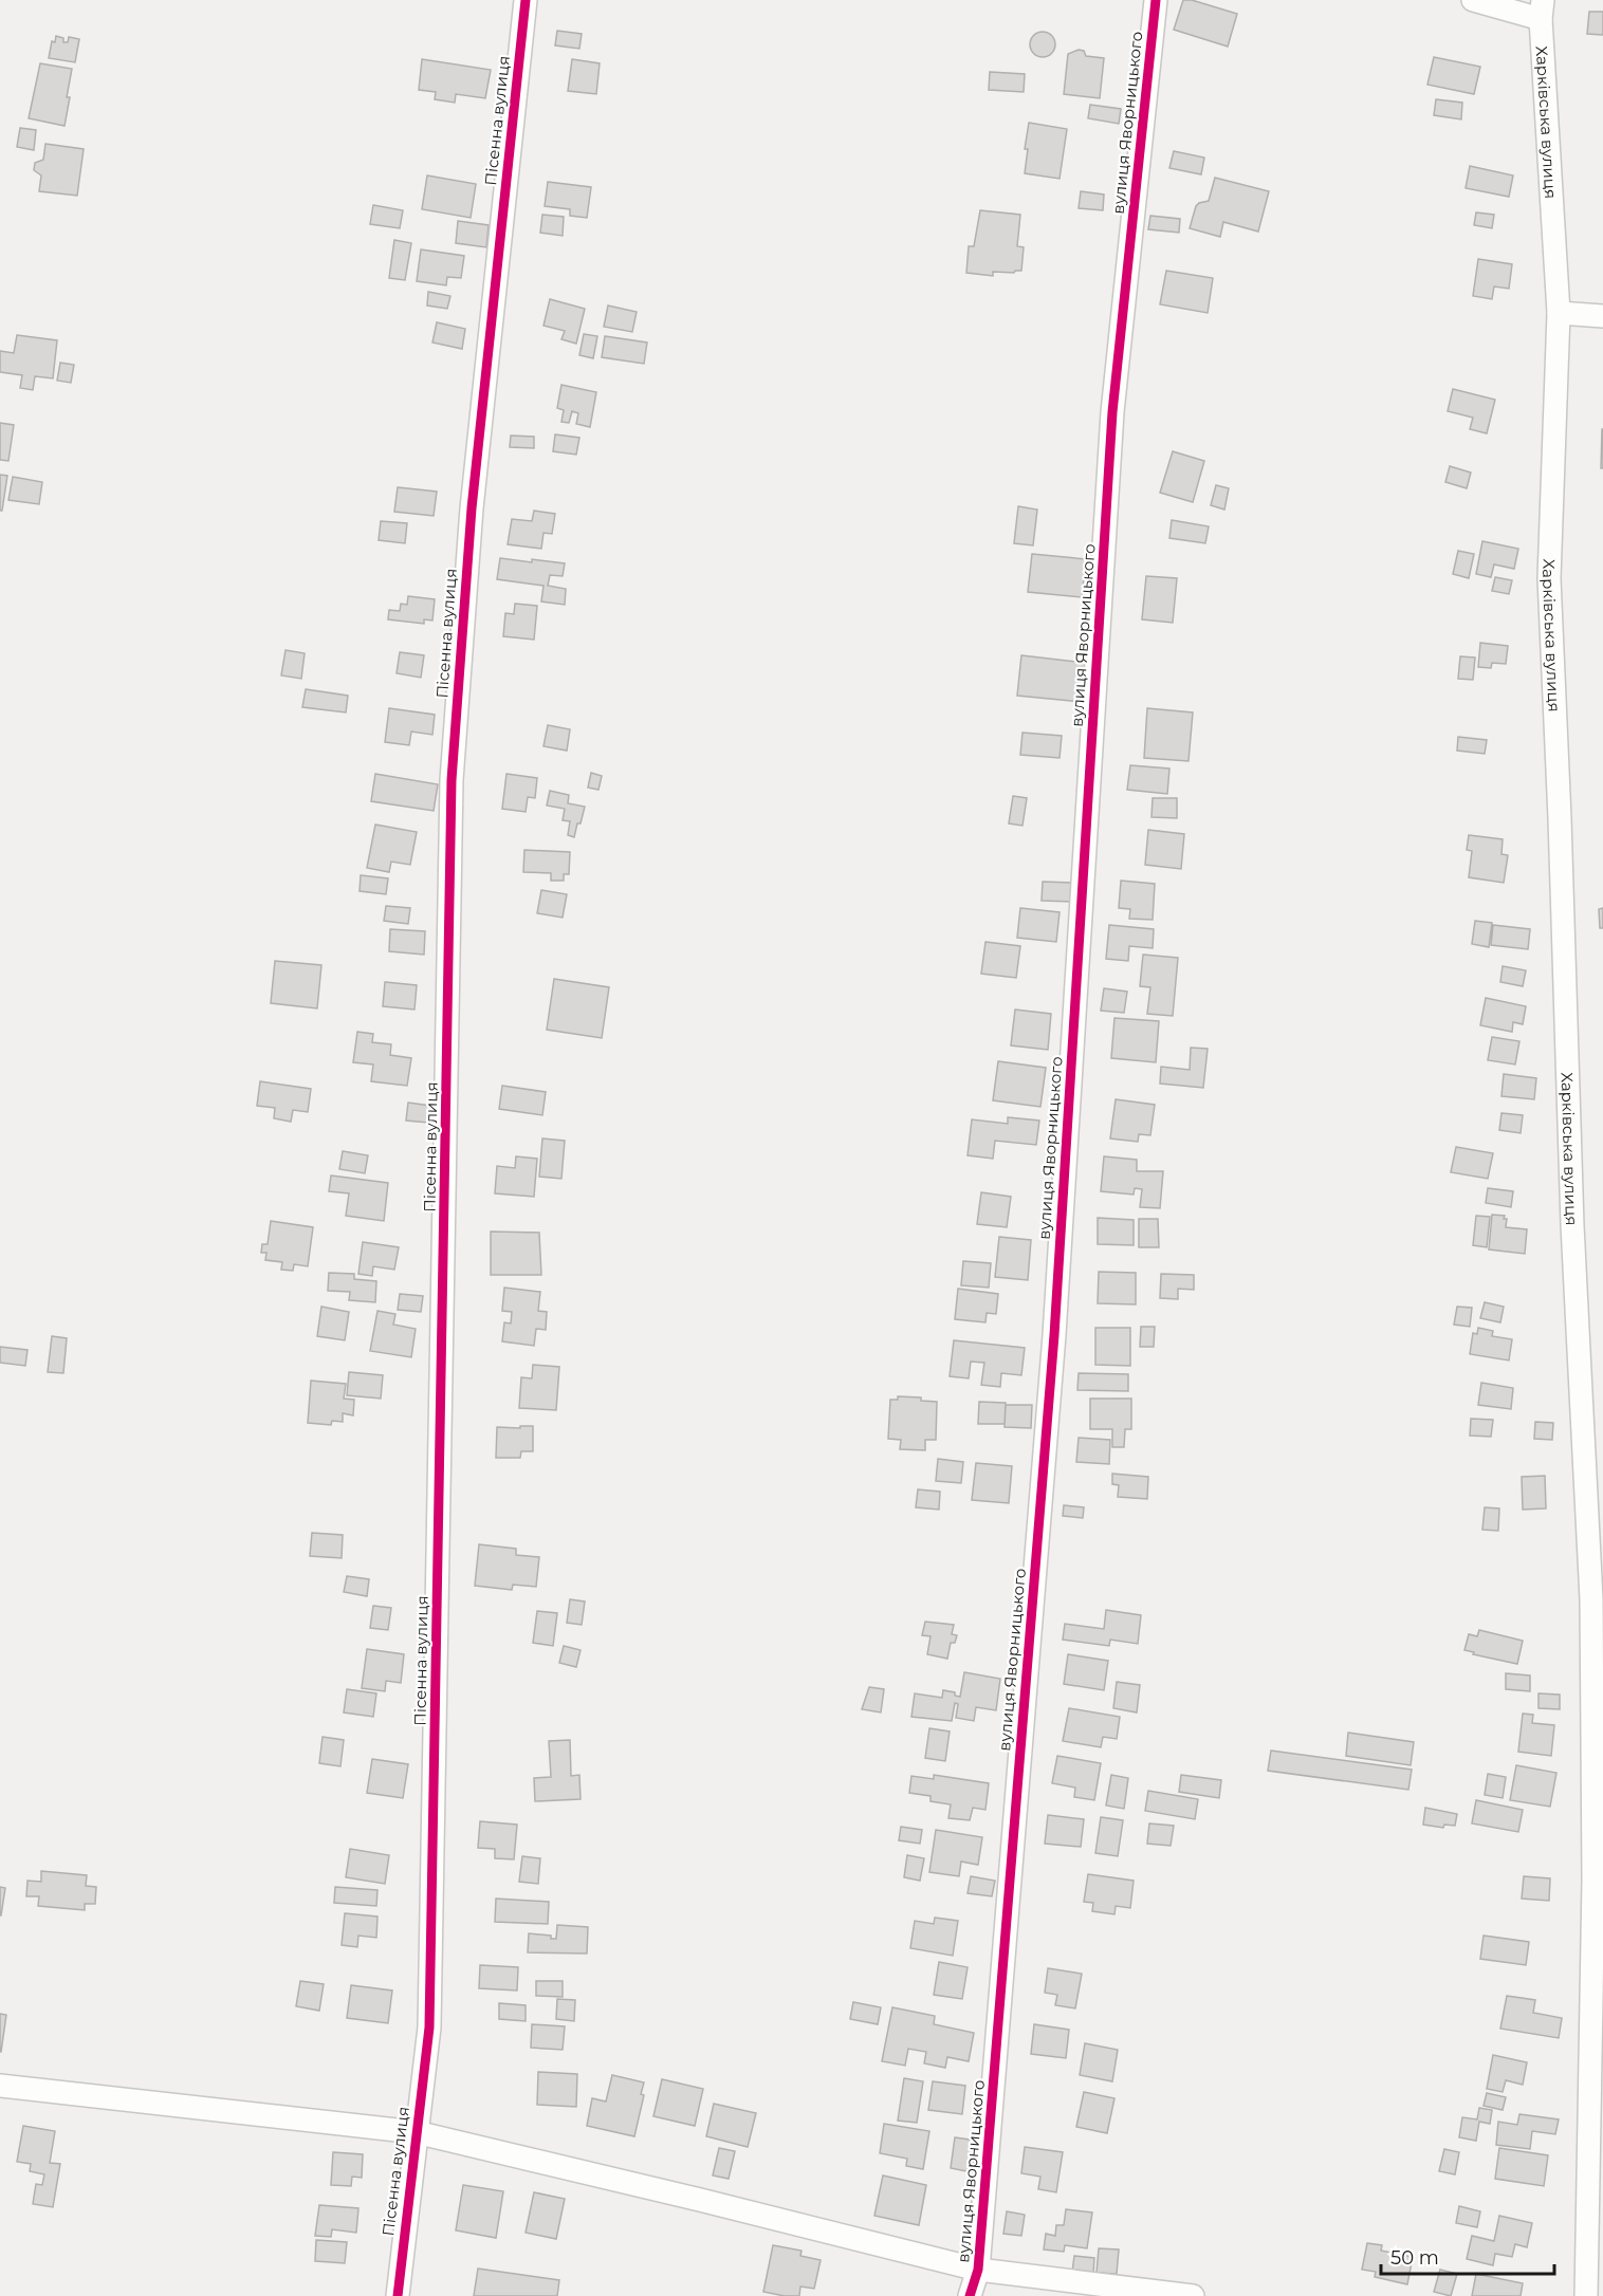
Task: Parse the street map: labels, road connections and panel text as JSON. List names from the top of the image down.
{
  "streets": {
    "street": ["Пісенна вулиця", "Харківська вулиця", "вулиця Яворницького"]
  },
  "scale_bar": "50 m"
}
